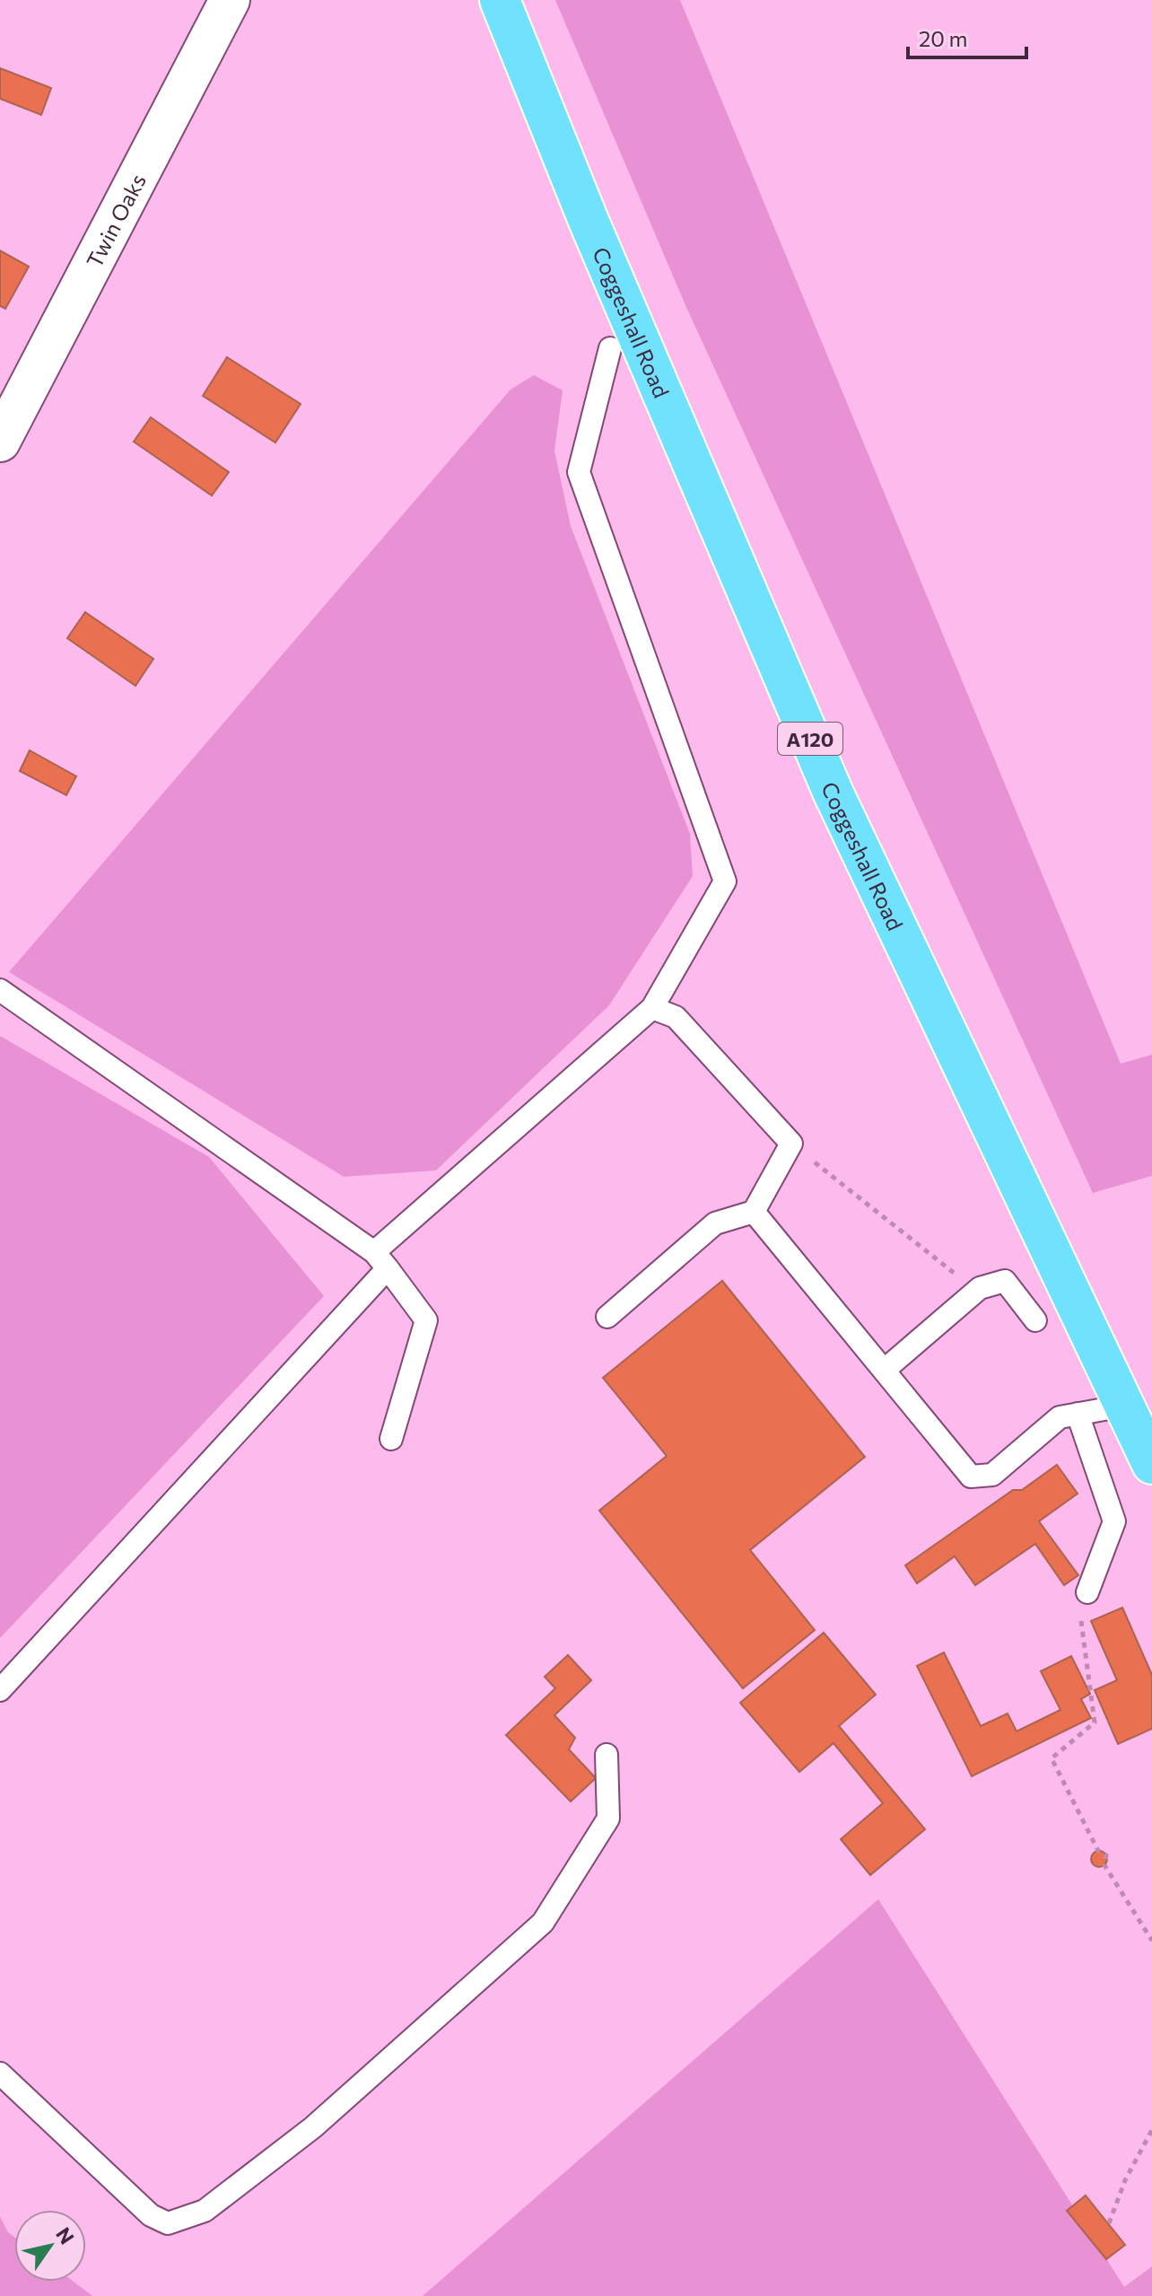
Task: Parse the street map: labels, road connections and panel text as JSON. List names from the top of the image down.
{
  "streets": {
    "highway": ["Coggeshall Road", "A120"],
    "street": ["Twin Oaks"]
  },
  "scale_bar": "20 m",
  "north": "top right"
}
